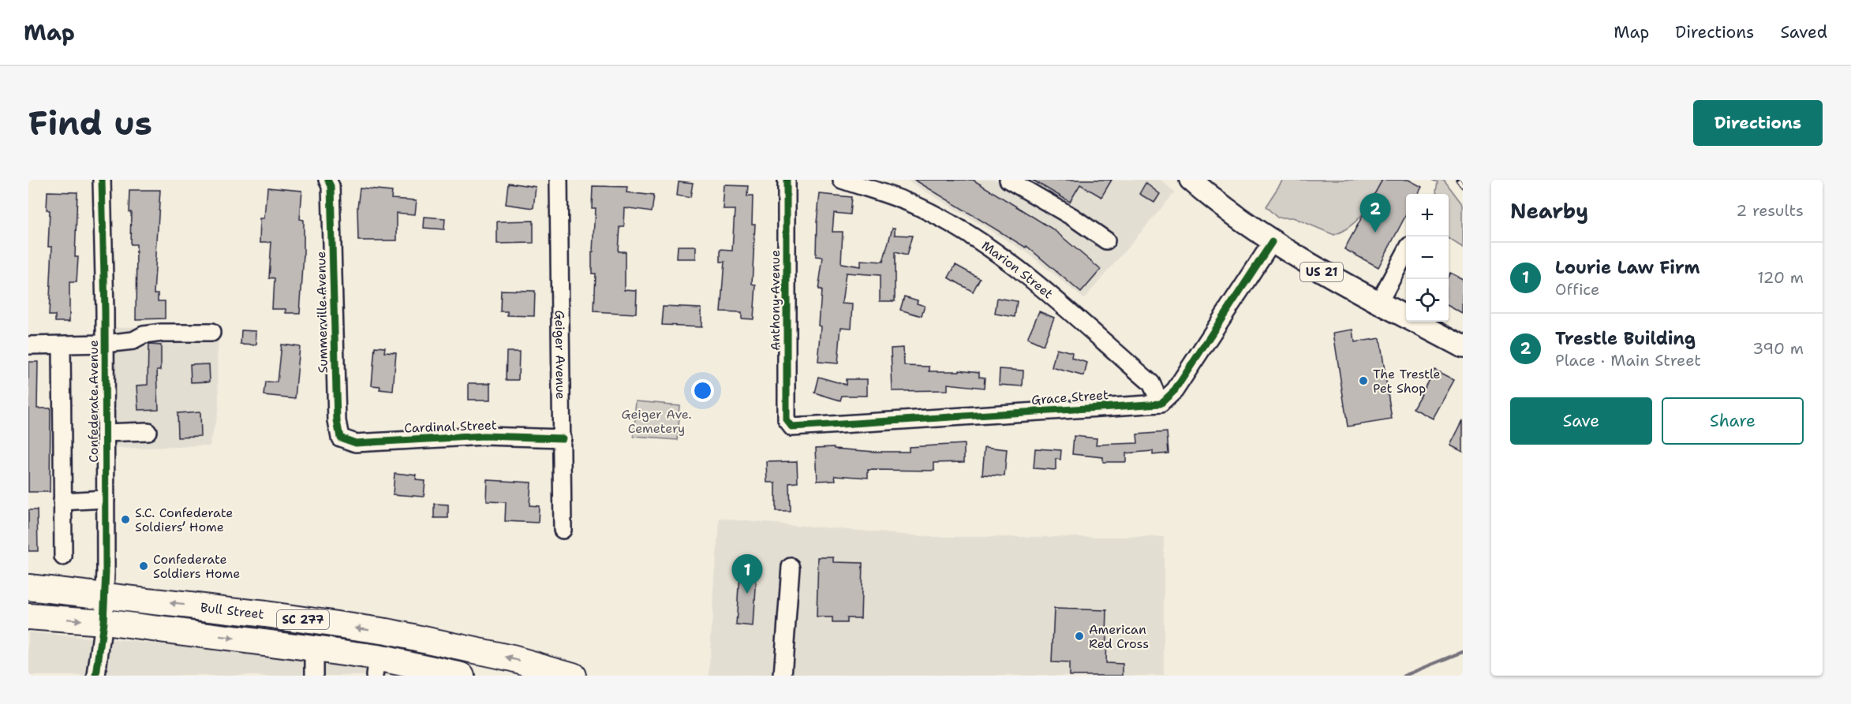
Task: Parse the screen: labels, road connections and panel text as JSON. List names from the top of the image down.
{
  "streets": {
    "highway": ["Bull Street", "SC 277"],
    "main road": ["US 21"],
    "street": [
      "Marion Street",
      "Anthony Avenue",
      "Summerville Avenue",
      "Geiger Avenue",
      "Grace Street",
      "Confederate Avenue",
      "Cardinal Street"
    ]
  },
  "crossings": [
    ["Marion Street", "Grace Street"],
    ["Anthony Avenue", "Grace Street"],
    ["Summerville Avenue", "Cardinal Street"],
    ["Geiger Avenue", "Cardinal Street"],
    ["Confederate Avenue", "Bull Street"],
    ["Confederate Avenue", "SC 277"]
  ],
  "parks": ["Geiger Ave. Cemetery"],
  "places": [
    "The Trestle Pet Shop",
    "S.C. Confederate Soldiers’ Home",
    "Confederate Soldiers Home",
    "American Red Cross"
  ],
  "page": {
    "header": "Map",
    "nav": ["Map", "Directions", "Saved"],
    "buttons": [
      "Directions",
      ["Save", "Share"]
    ],
    "title": "Find us",
    "heading": ["Nearby", "2 results"],
    "pins": ["2", "1"],
    "map_buttons": ["+", "−"],
    "list": [
      {
        "mark": "1",
        "name": "Lourie Law Firm",
        "note": "Office",
        "value": "120 m"
      },
      {
        "mark": "2",
        "name": "Trestle Building",
        "note": "Place · Main Street",
        "value": "390 m"
      }
    ]
  }
}
